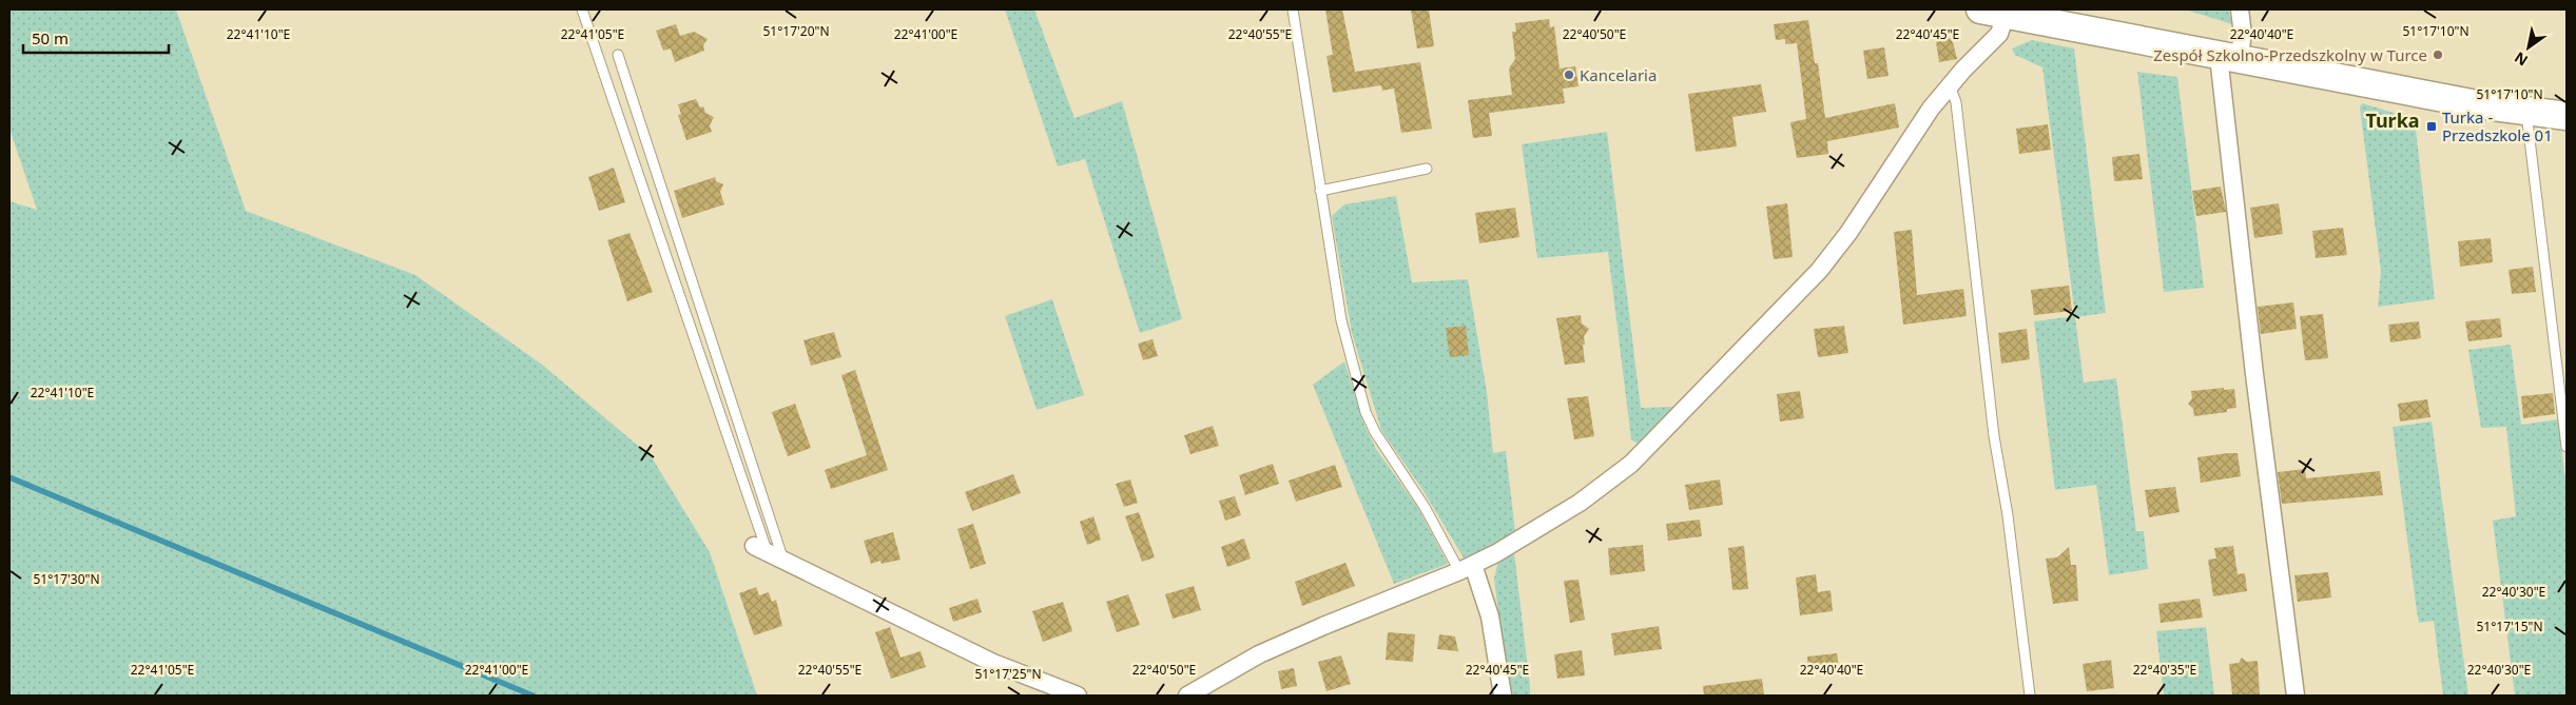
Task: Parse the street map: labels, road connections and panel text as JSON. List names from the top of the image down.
{
  "districts": ["Turka"],
  "places": {
    "other": ["Zespół Szkolno-Przedszkolny w Turce", "Kancelaria"],
    "transit": ["Turka - Przedszkole 01"]
  },
  "scale_bar": "50 m",
  "north": "bottom left",
  "coordinates": [
    "51°17'20\"N",
    "51°17'10\"N",
    "22°40'40\"E",
    "22°41'10\"E",
    "22°41'05\"E",
    "22°41'00\"E",
    "22°40'55\"E",
    "22°40'50\"E",
    "22°40'45\"E",
    "51°17'30\"N",
    "22°40'30\"E",
    "51°17'15\"N",
    "22°40'35\"E",
    "51°17'25\"N"
  ]
}
